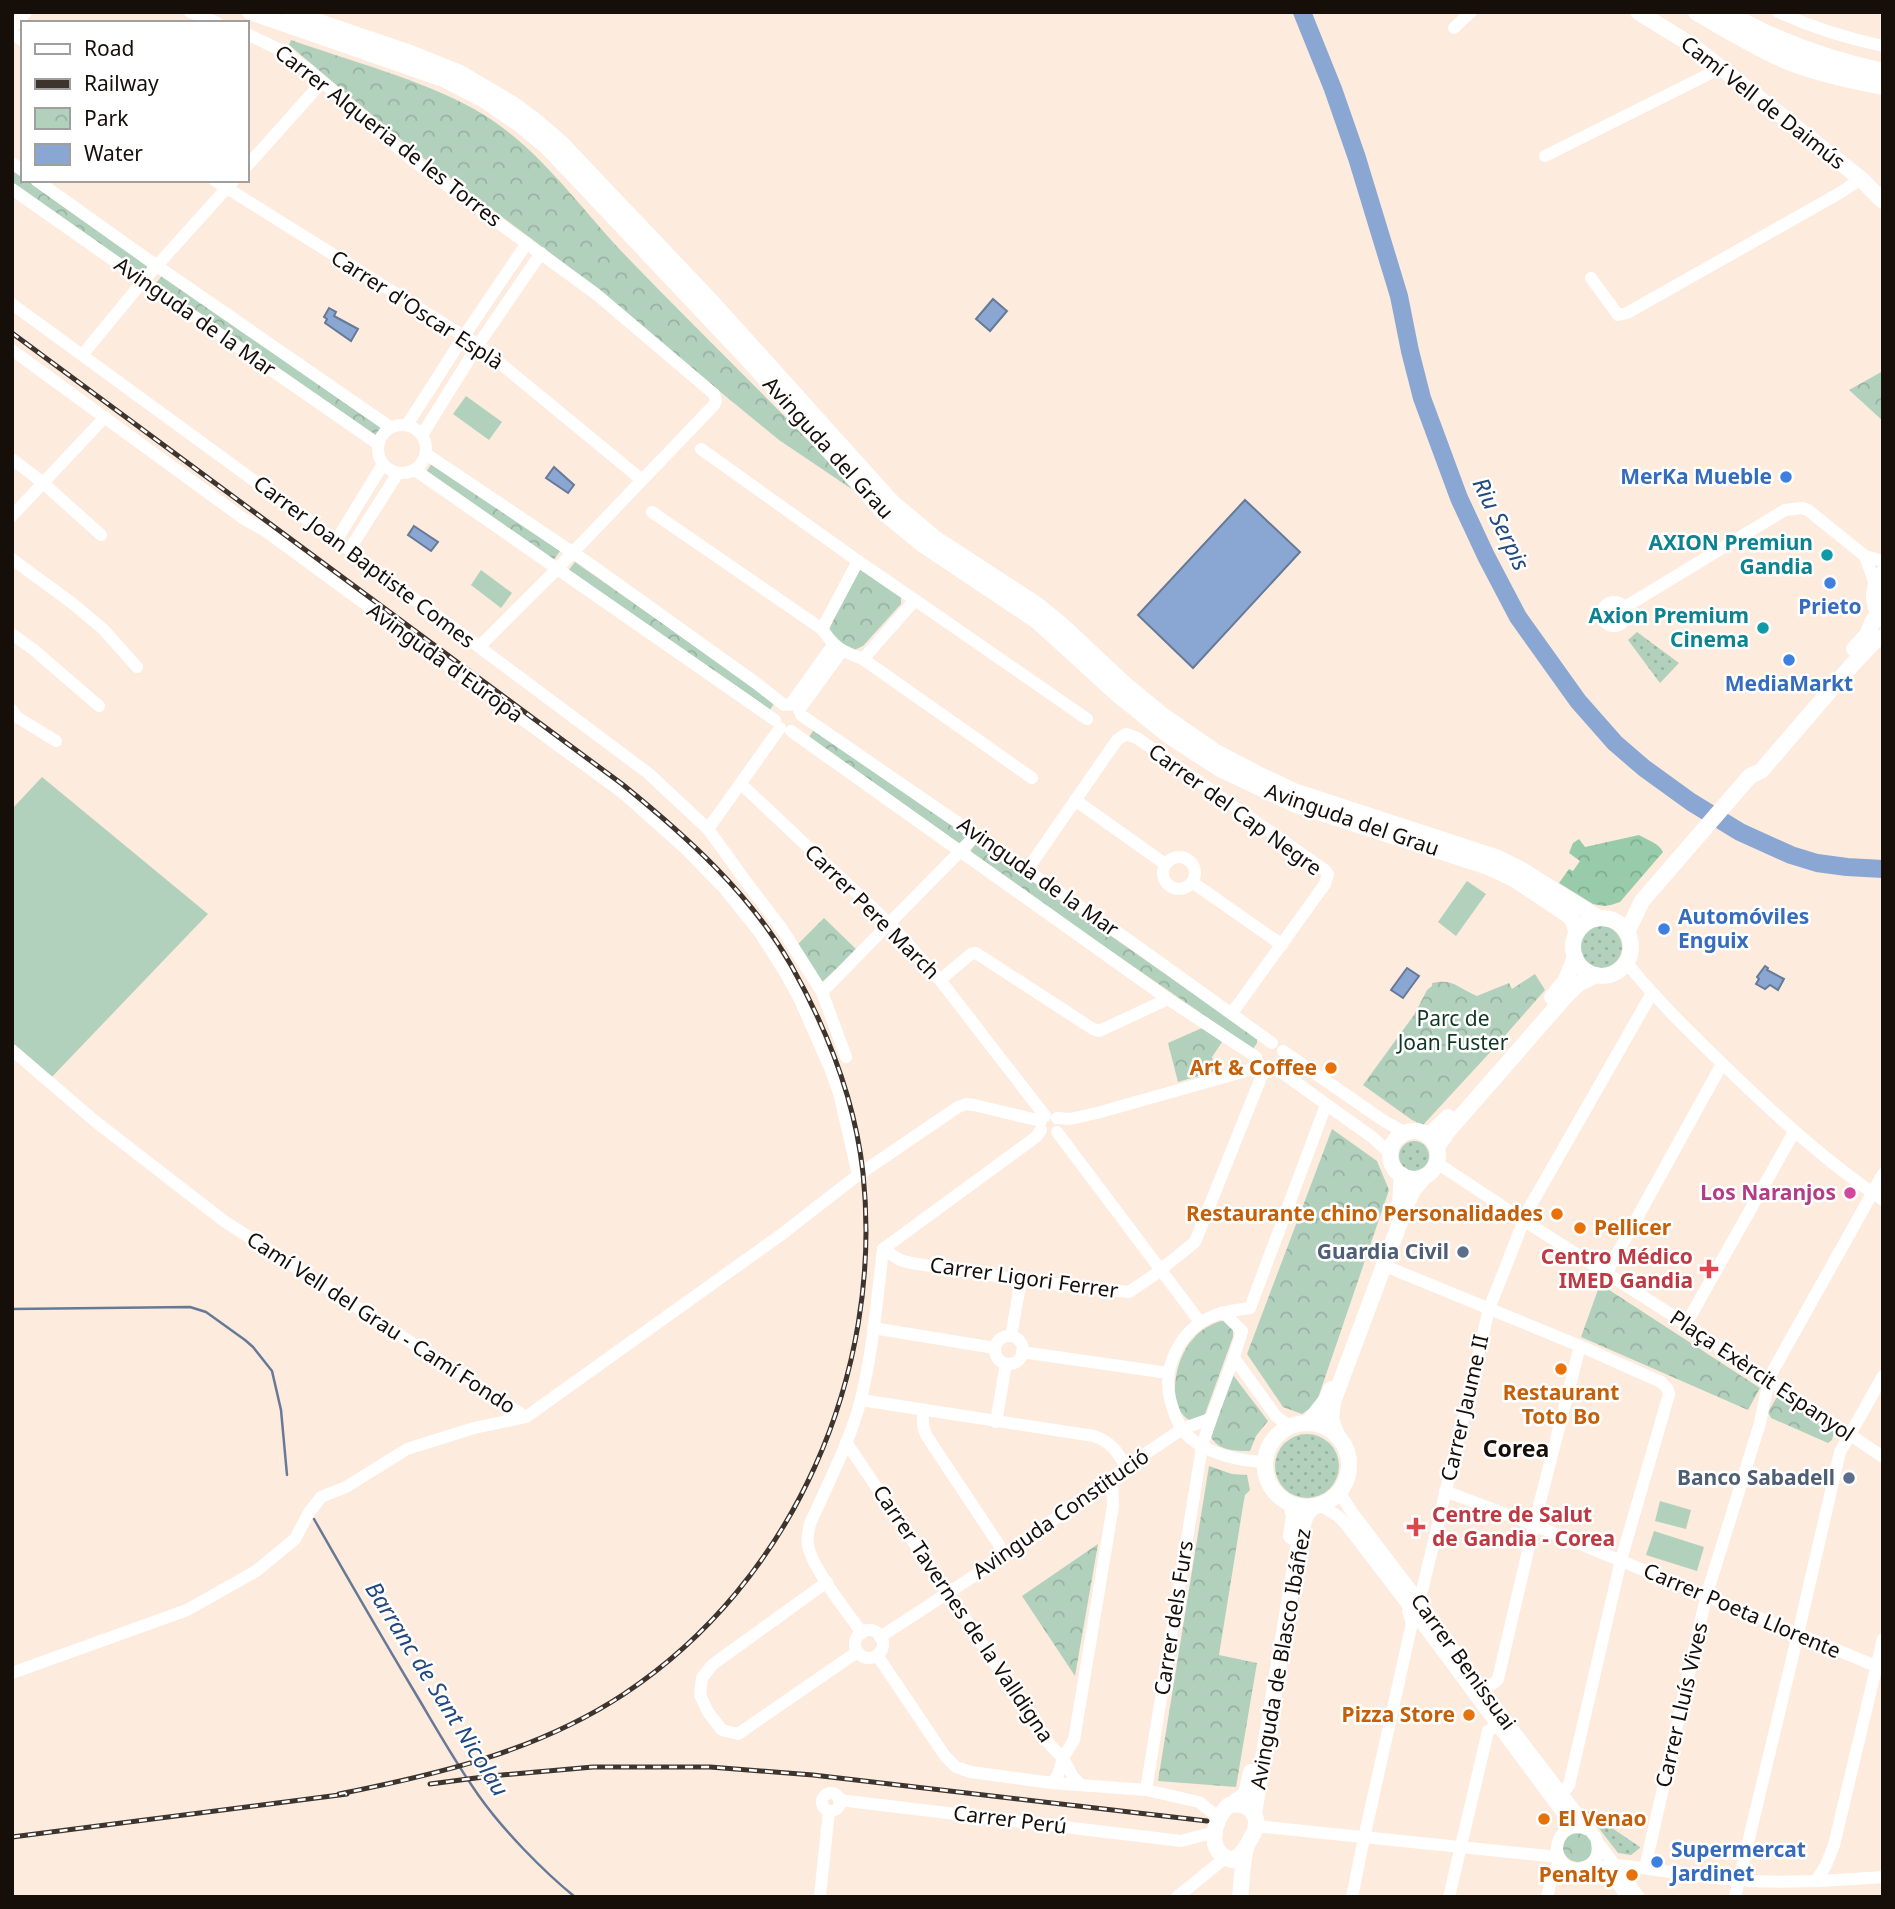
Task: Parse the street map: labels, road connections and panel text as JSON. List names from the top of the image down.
{
  "streets": {
    "main road": ["Camí Vell de Daimús", "Avinguda del Grau", "Avinguda de Blasco Ibáñez"],
    "street": [
      "Carrer Alqueria de les Torres",
      "Carrer d'Oscar Esplà",
      "Avinguda de la Mar",
      "Carrer Joan Baptiste Comes",
      "Avinguda d'Europa",
      "Carrer del Cap Negre",
      "Carrer Pere March",
      "Carrer Ligori Ferrer",
      "Camí Vell del Grau - Camí Fondo",
      "Plaça Exèrcit Espanyol",
      "Carrer Jaume II",
      "Avinguda Constitució",
      "Carrer Poeta Llorente",
      "Carrer Tavernes de la Valldigna",
      "Carrer dels Furs",
      "Carrer Benissuai",
      "Carrer Lluís Vives",
      "Carrer Perú"
    ]
  },
  "crossings": [
    ["Avinguda de la Mar", "Carrer Ligori Ferrer"],
    ["Avinguda d'Europa", "Camí Vell del Grau - Camí Fondo"],
    ["Carrer Pere March", "Carrer Ligori Ferrer"],
    ["Plaça Exèrcit Espanyol", "Carrer Lluís Vives"],
    ["Carrer Jaume II", "Carrer Poeta Llorente"],
    ["Carrer Jaume II", "Carrer Benissuai"],
    ["Avinguda Constitució", "Carrer Tavernes de la Valldigna"],
    ["Avinguda Constitució", "Carrer dels Furs"],
    ["Carrer Poeta Llorente", "Carrer Lluís Vives"],
    ["Avinguda de Blasco Ibáñez", "Carrer Benissuai"],
    ["Avinguda de Blasco Ibáñez", "Carrer Perú"]
  ],
  "districts": ["Corea"],
  "water": ["Riu Serpis", "Barranc de Sant Nicolau"],
  "parks": ["Parc de Joan Fuster"],
  "places": {
    "other": [
      "MerKa Mueble",
      "AXION Premiun Gandia",
      "Prieto",
      "Axion Premium Cinema",
      "MediaMarkt",
      "Automóviles Enguix",
      "Art & Coffee",
      "Los Naranjos",
      "Restaurante chino Personalidades",
      "Pellicer",
      "Guardia Civil",
      "Restaurant Toto Bo",
      "Banco Sabadell",
      "Pizza Store",
      "El Venao",
      "Supermercat Jardinet",
      "Penalty"
    ],
    "health": ["Centro Médico IMED Gandia", "Centre de Salut de Gandia - Corea"]
  },
  "legend": [
    "Road",
    "Railway",
    "Park",
    "Water"
  ]
}
